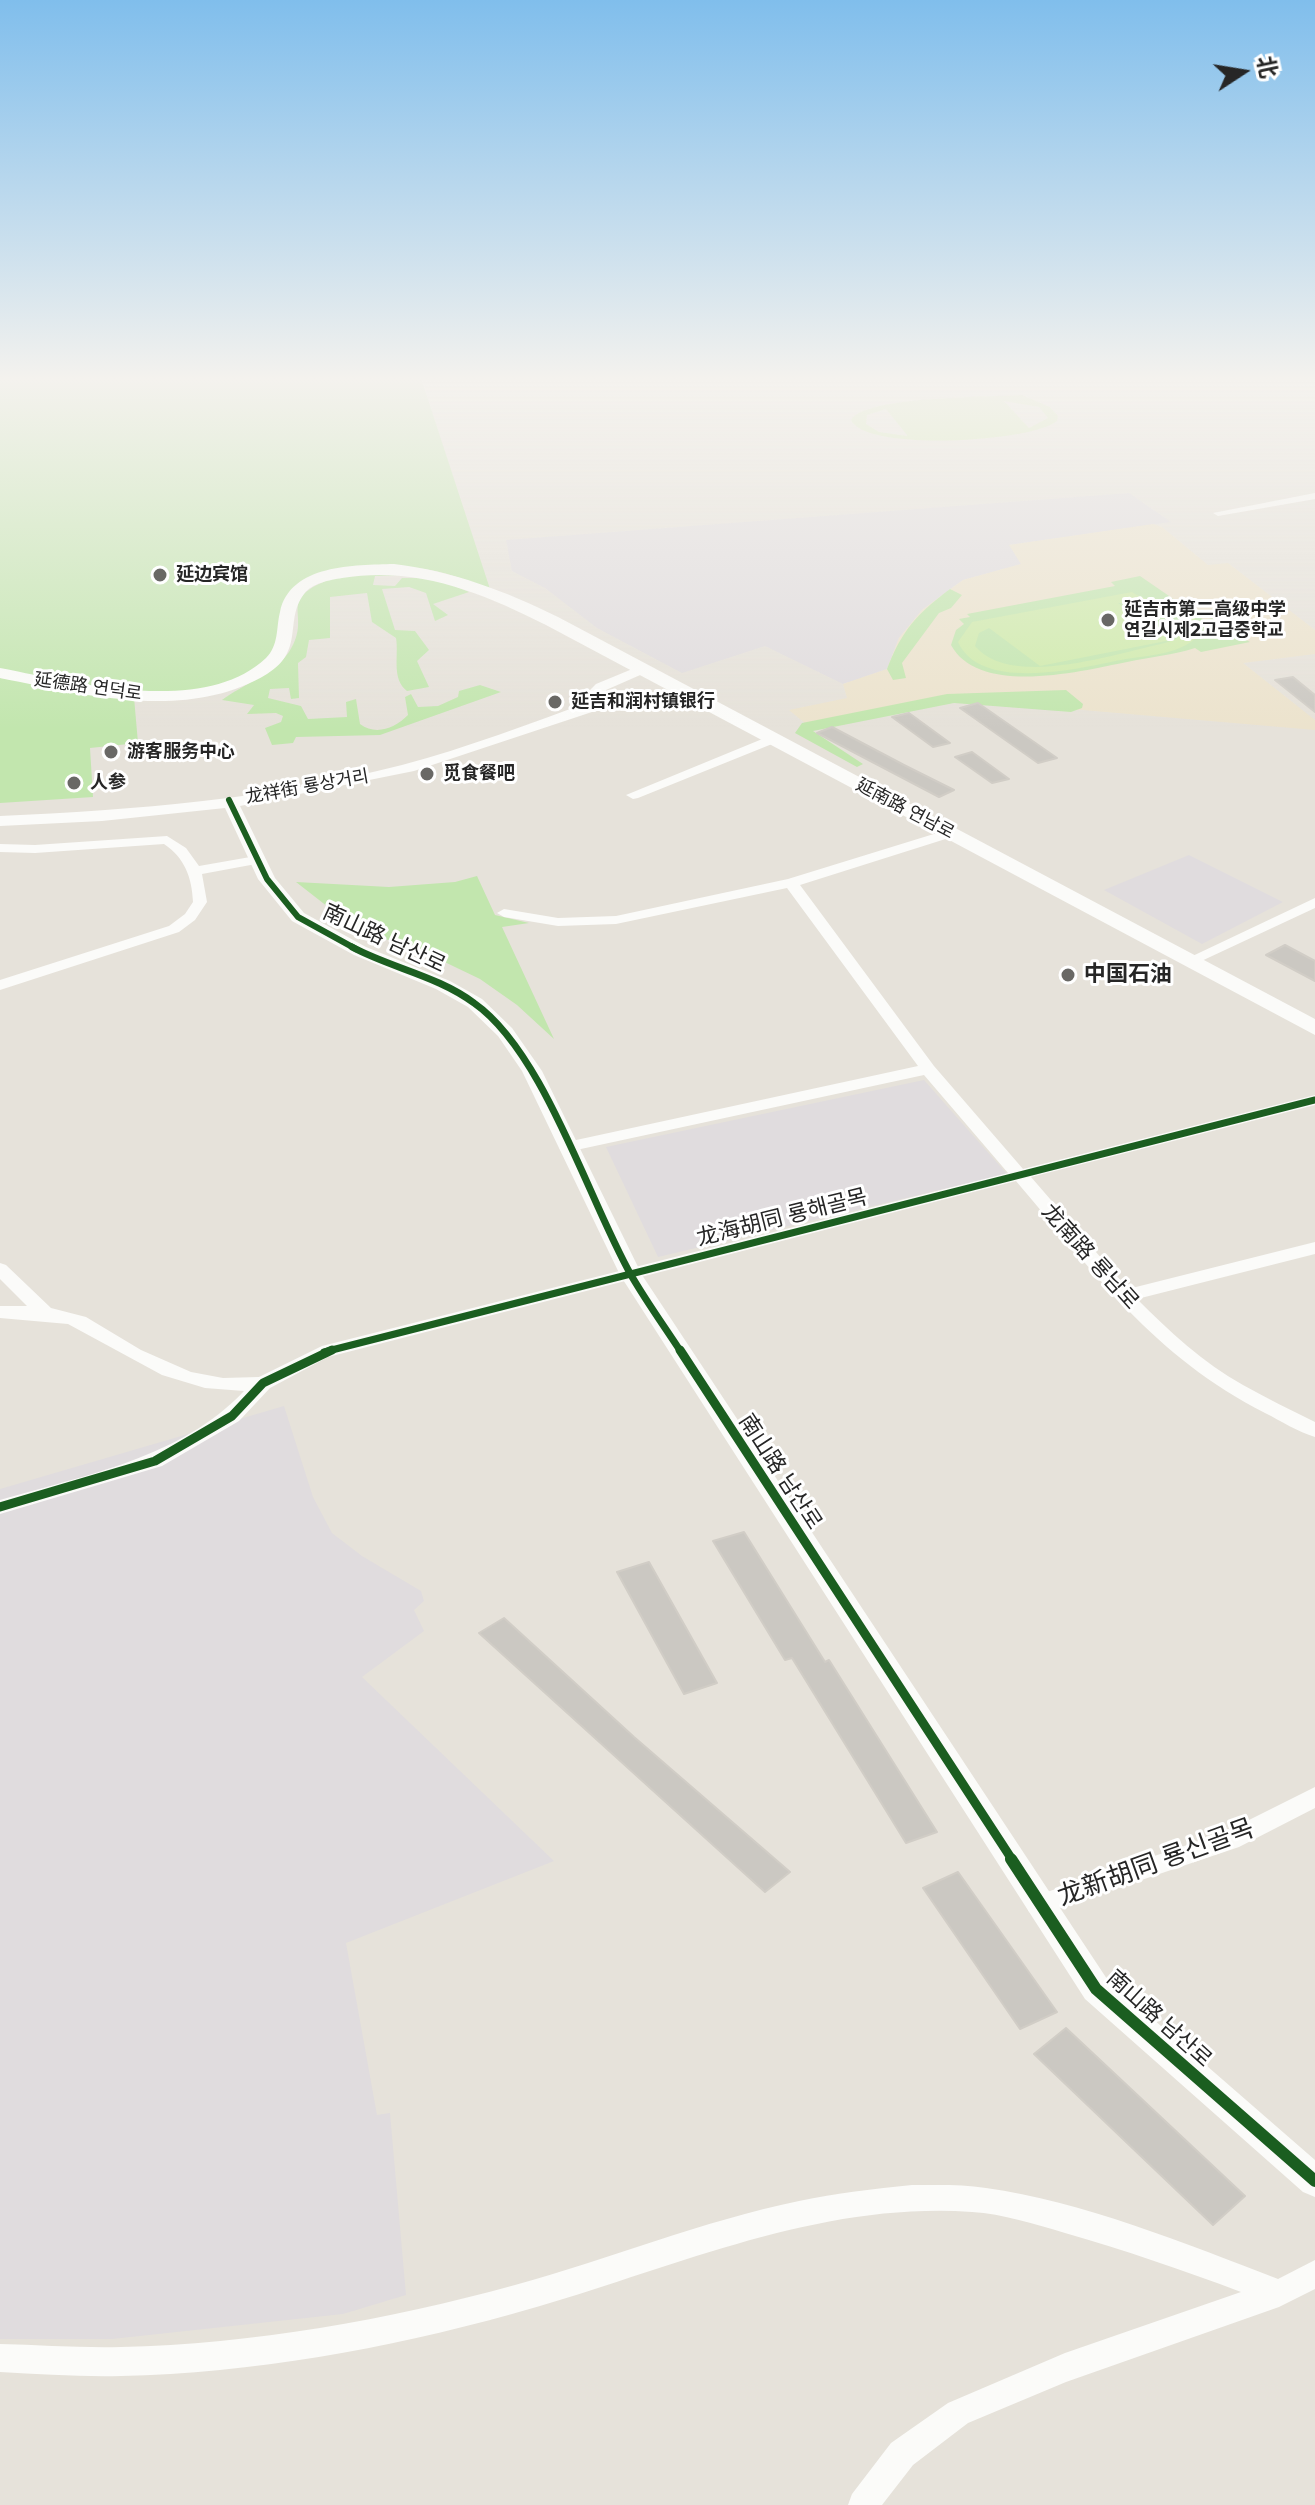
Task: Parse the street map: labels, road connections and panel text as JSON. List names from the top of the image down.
{
  "streets": {
    "main road": ["延德路 연덕로", "延南路 연남로"],
    "street": [
      "龙祥街 룡상거리",
      "南山路 남산로",
      "龙海胡同 룡해골목",
      "龙南路 룡남로",
      "龙新胡同 룡신골목"
    ]
  },
  "crossings": [
    ["延德路 연덕로", "延南路 연남로"],
    ["龙祥街 룡상거리", "延南路 연남로"],
    ["龙祥街 룡상거리", "南山路 남산로"],
    ["南山路 남산로", "龙海胡同 룡해골목"],
    ["南山路 남산로", "龙新胡同 룡신골목"],
    ["龙海胡同 룡해골목", "龙南路 룡남로"]
  ],
  "places": [
    "延边宾馆",
    "延吉市第二高级中学 연길시제2고급중학교",
    "延吉和润村镇银行",
    "游客服务中心",
    "觅食餐吧",
    "人参",
    "中国石油"
  ],
  "north": "right"
}
